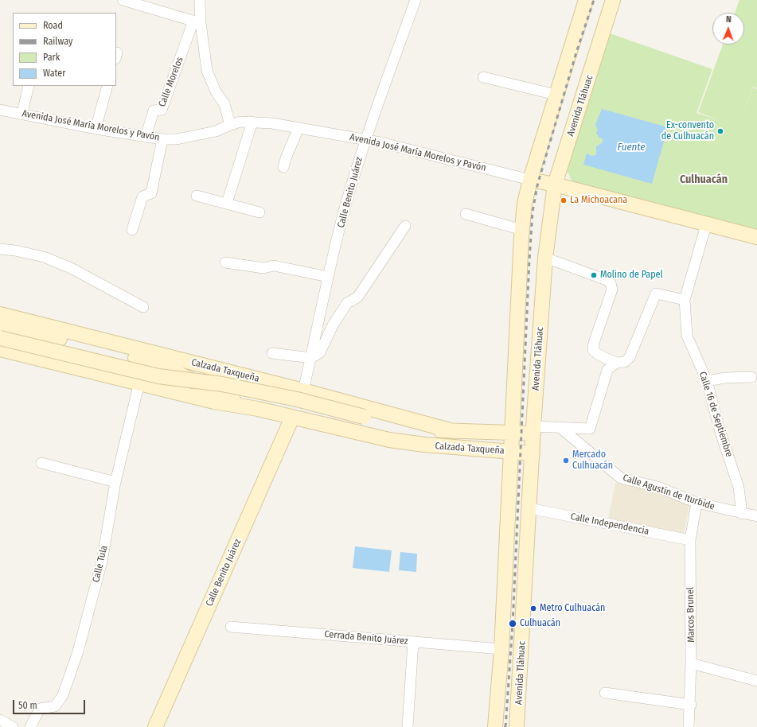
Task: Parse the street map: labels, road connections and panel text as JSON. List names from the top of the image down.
{
  "streets": {
    "main road": [
      "Avenida Tláhuac",
      "Avenida José María Morelos y Pavón",
      "Calle Benito Juárez",
      "Calzada Taxqueña"
    ],
    "street": [
      "Calle Morelos",
      "Calle 16 de Septiembre",
      "Calle Agustín de Iturbide",
      "Calle Independencia",
      "Calle Tula",
      "Marcos Brunel",
      "Cerrada Benito Juárez"
    ]
  },
  "crossings": [
    ["Calle Morelos", "Avenida José María Morelos y Pavón"],
    ["Avenida Tláhuac", "Avenida José María Morelos y Pavón"],
    ["Avenida Tláhuac", "Calzada Taxqueña"],
    ["Avenida Tláhuac", "Calle Independencia"],
    ["Avenida José María Morelos y Pavón", "Calle Benito Juárez"],
    ["Avenida José María Morelos y Pavón", "Calle 16 de Septiembre"],
    ["Calle Benito Juárez", "Calzada Taxqueña"],
    ["Calzada Taxqueña", "Calle Tula"],
    ["Calle 16 de Septiembre", "Calle Agustín de Iturbide"],
    ["Calle Agustín de Iturbide", "Marcos Brunel"],
    ["Calle Independencia", "Marcos Brunel"]
  ],
  "districts": ["Culhuacán"],
  "water": ["Fuente"],
  "places": [
    "Ex-convento de Culhuacán",
    "La Michoacana",
    "Molino de Papel",
    "Mercado Culhuacán",
    "Metro Culhuacán",
    "Culhuacán"
  ],
  "legend": [
    "Road",
    "Railway",
    "Park",
    "Water"
  ],
  "scale_bar": "50 m",
  "north": "top"
}
